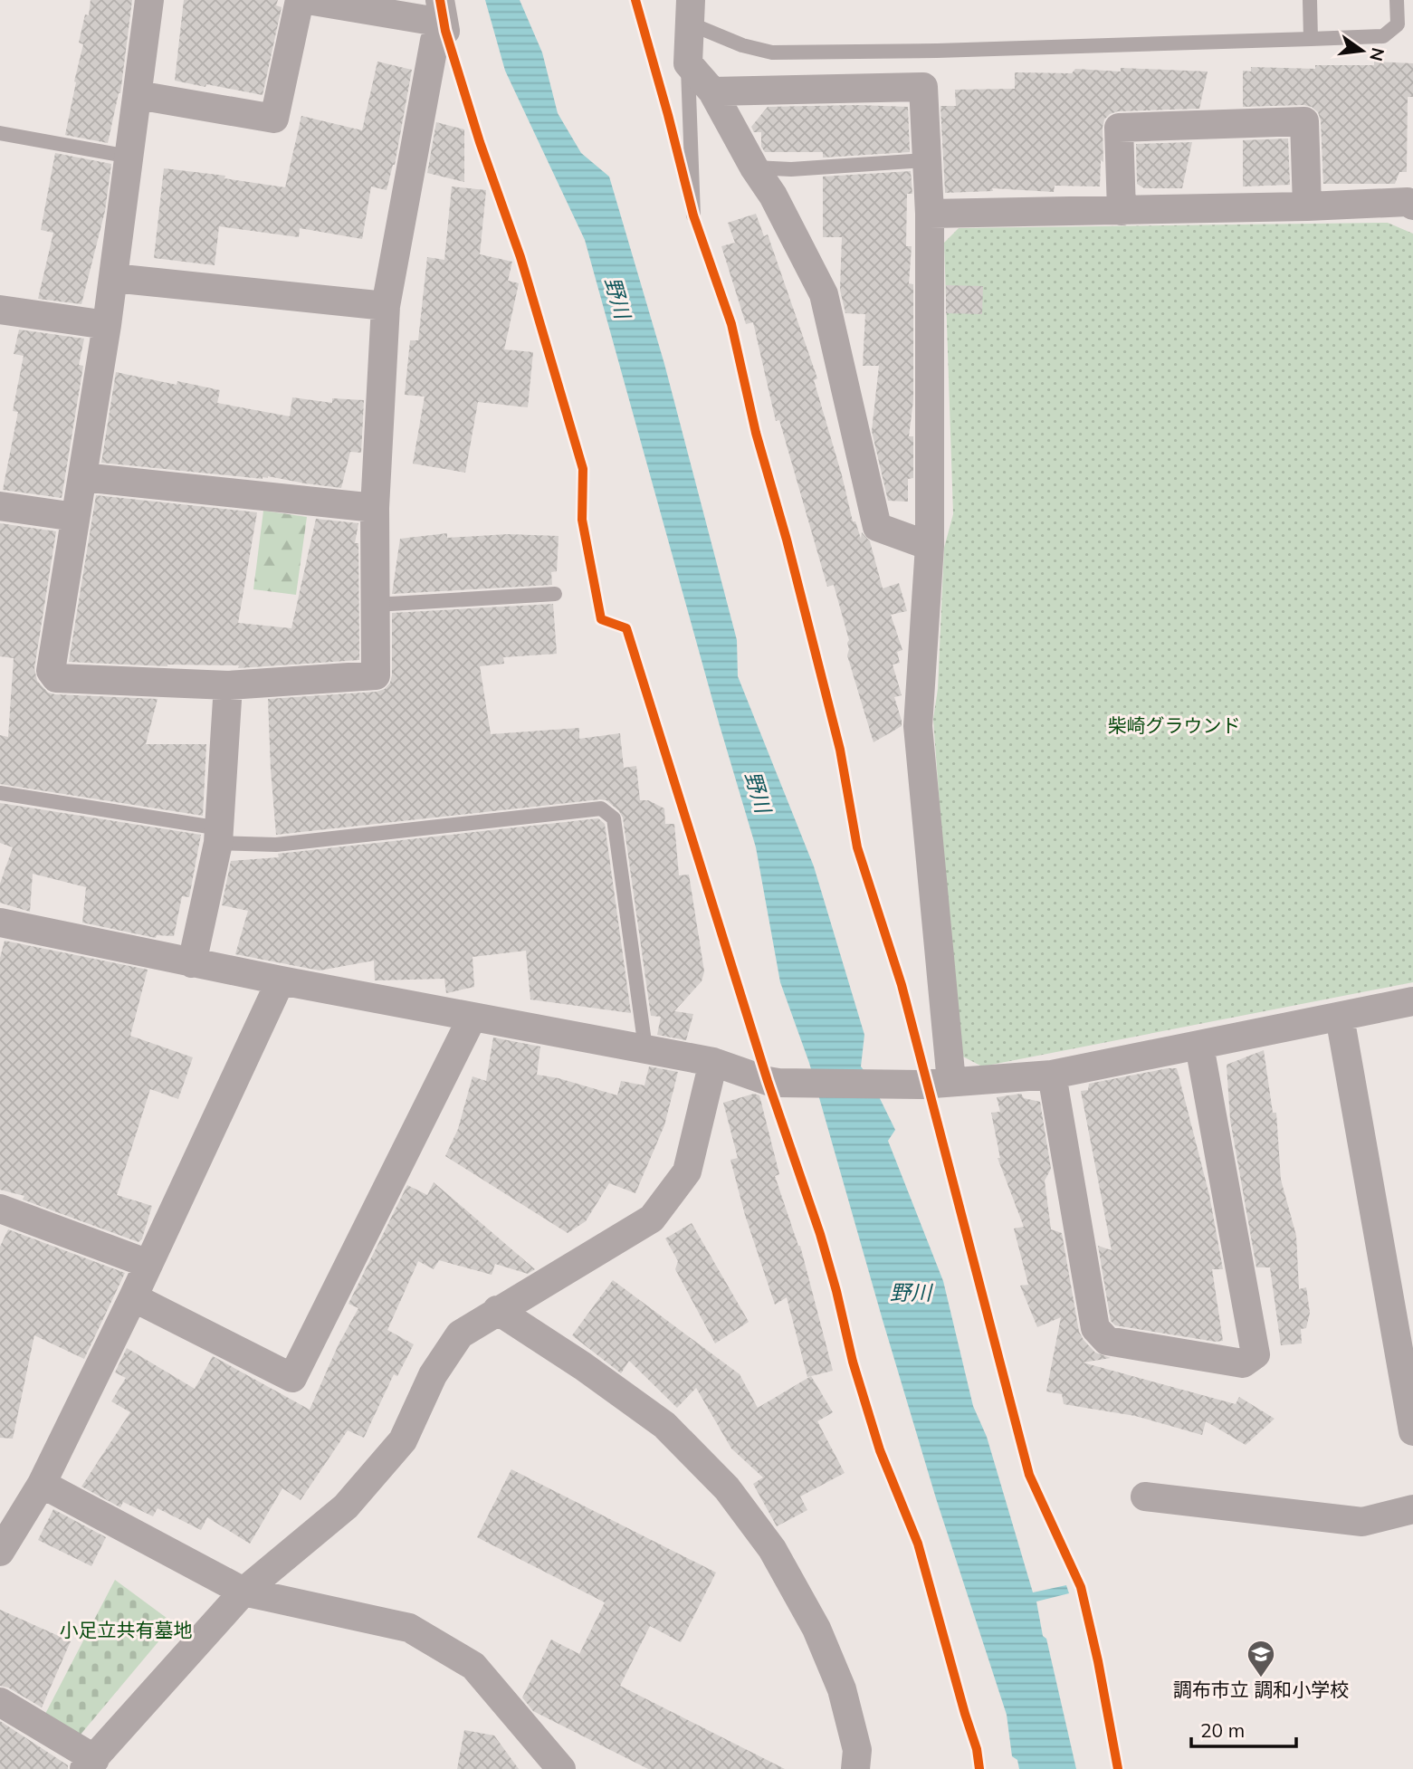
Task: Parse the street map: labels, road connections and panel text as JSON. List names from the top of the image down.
{
  "water": ["野川"],
  "parks": ["柴崎グラウンド", "小足立共有墓地"],
  "places": {
    "school or university": ["調布市立 調和小学校"]
  },
  "scale_bar": "20 m",
  "north": "right"
}
